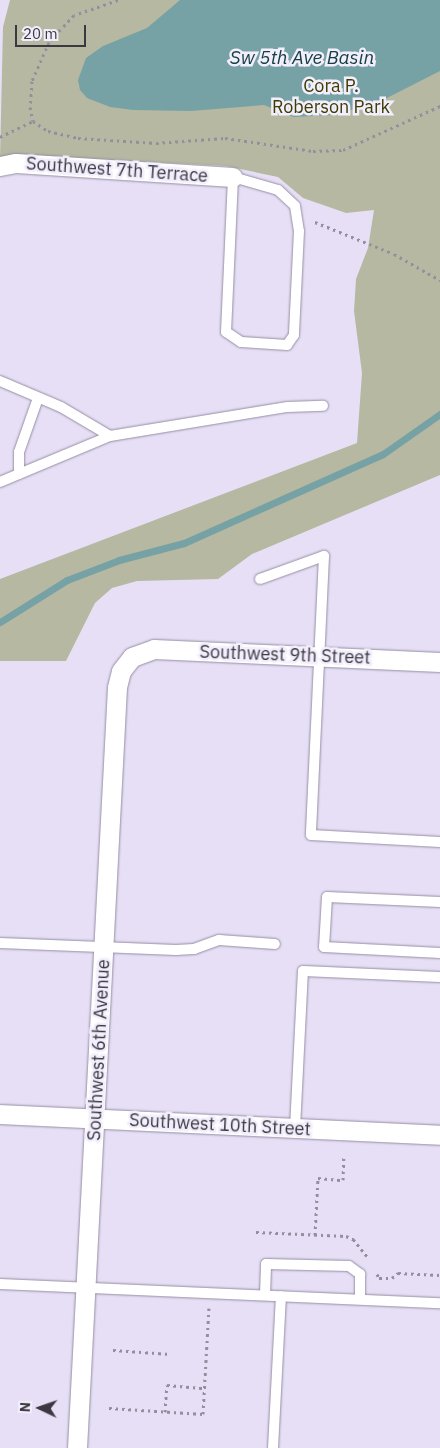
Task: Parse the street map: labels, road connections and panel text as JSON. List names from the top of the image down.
{
  "streets": {
    "street": [
      "Southwest 7th Terrace",
      "Southwest 9th Street",
      "Southwest 6th Avenue",
      "Southwest 10th Street"
    ]
  },
  "crossings": [
    ["Southwest 9th Street", "Southwest 6th Avenue"],
    ["Southwest 6th Avenue", "Southwest 10th Street"]
  ],
  "water": ["Sw 5th Ave Basin"],
  "parks": ["Cora P. Roberson Park"],
  "scale_bar": "20 m",
  "north": "left"
}
